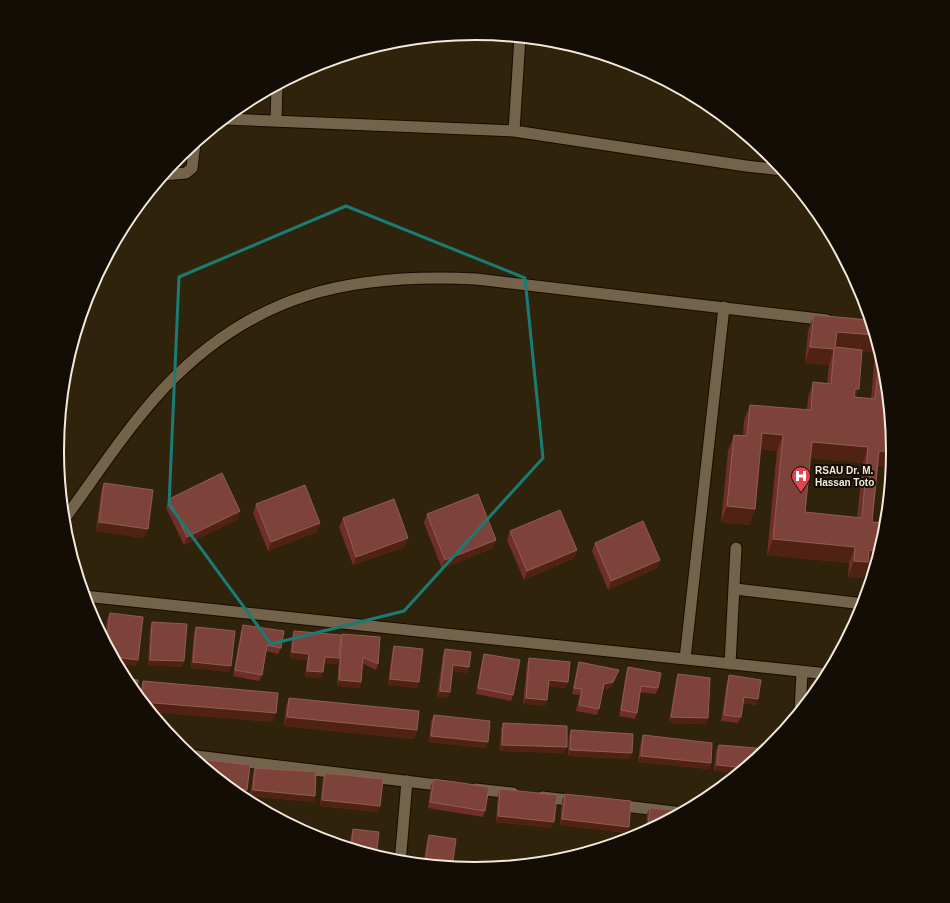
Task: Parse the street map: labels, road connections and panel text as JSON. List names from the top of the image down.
{
  "places": {
    "hospital": ["RSAU Dr. M. Hassan Toto"]
  }
}
